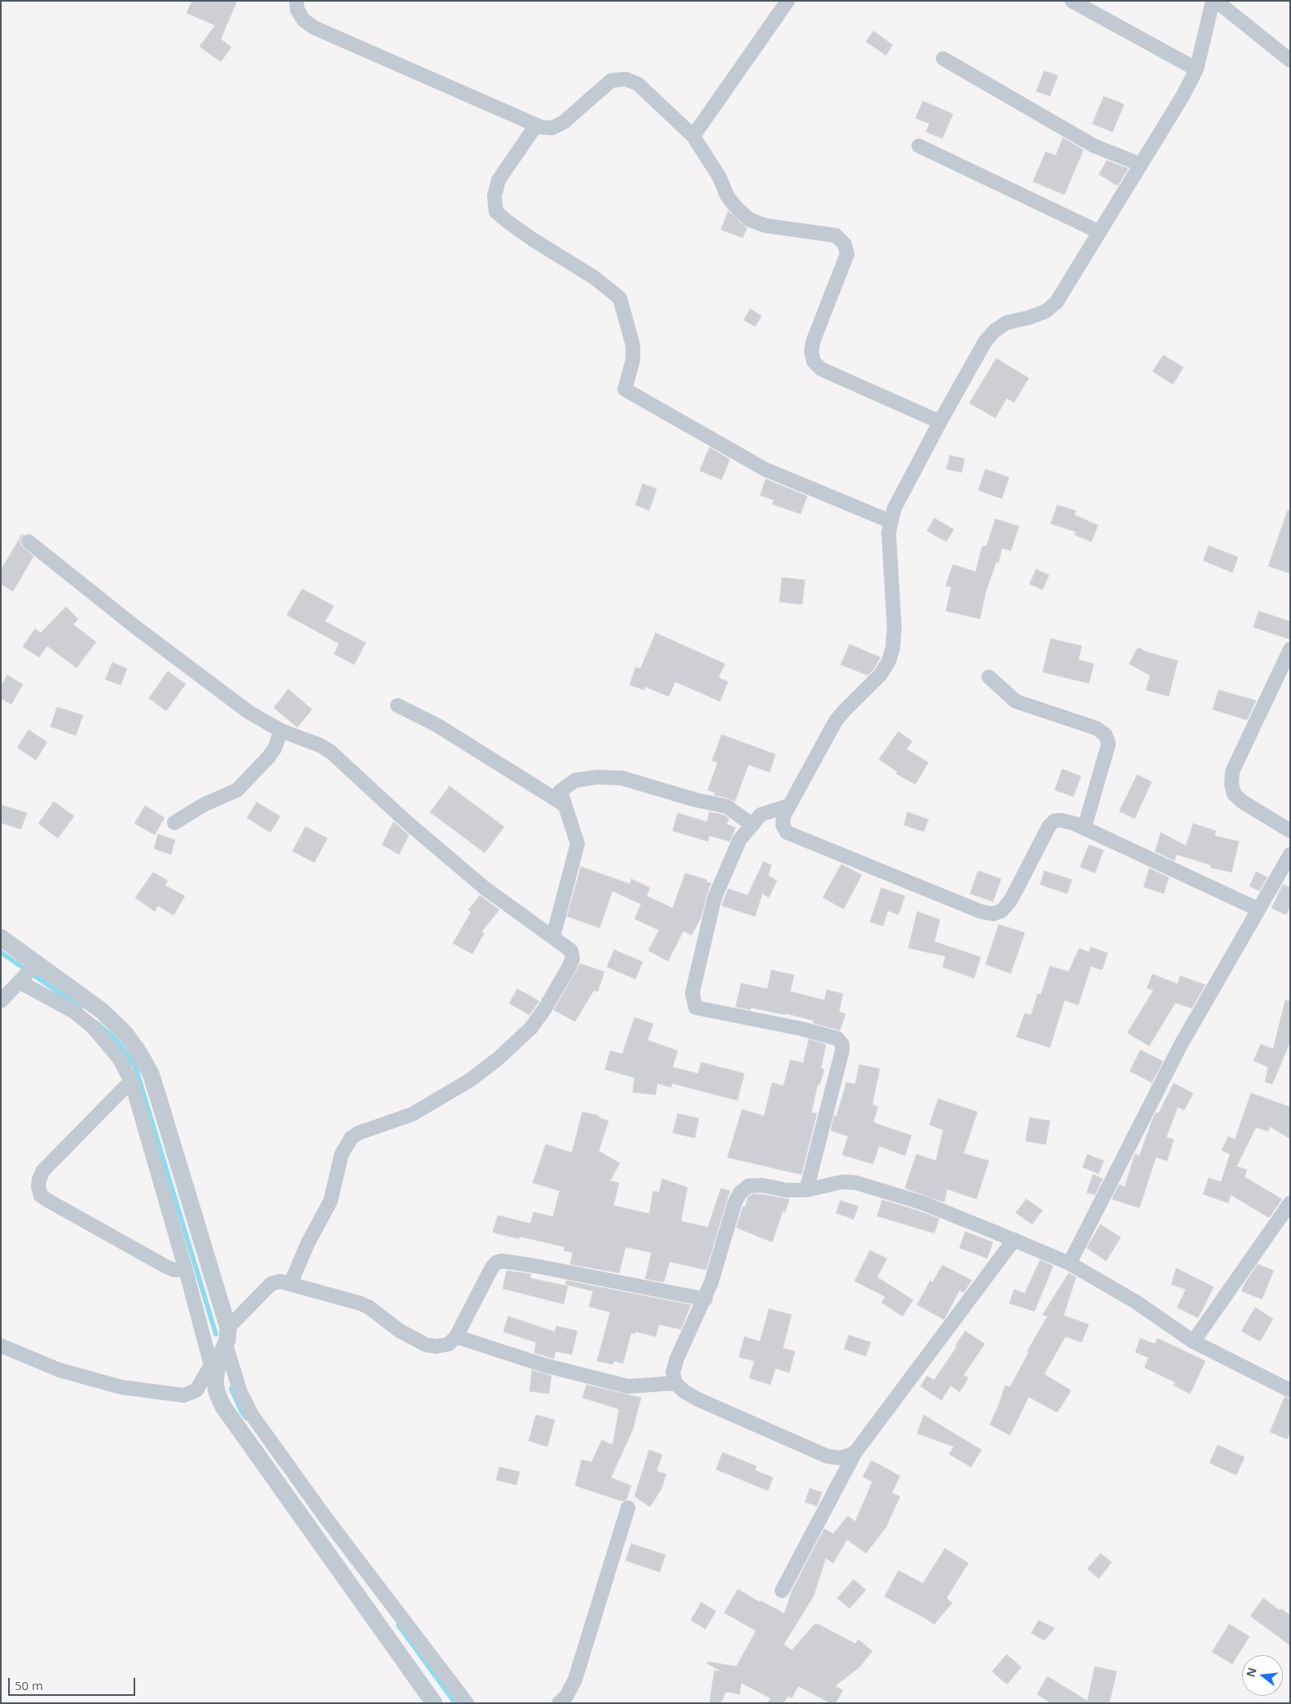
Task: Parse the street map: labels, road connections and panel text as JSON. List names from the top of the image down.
{
  "scale_bar": "50 m",
  "north": "left"
}
